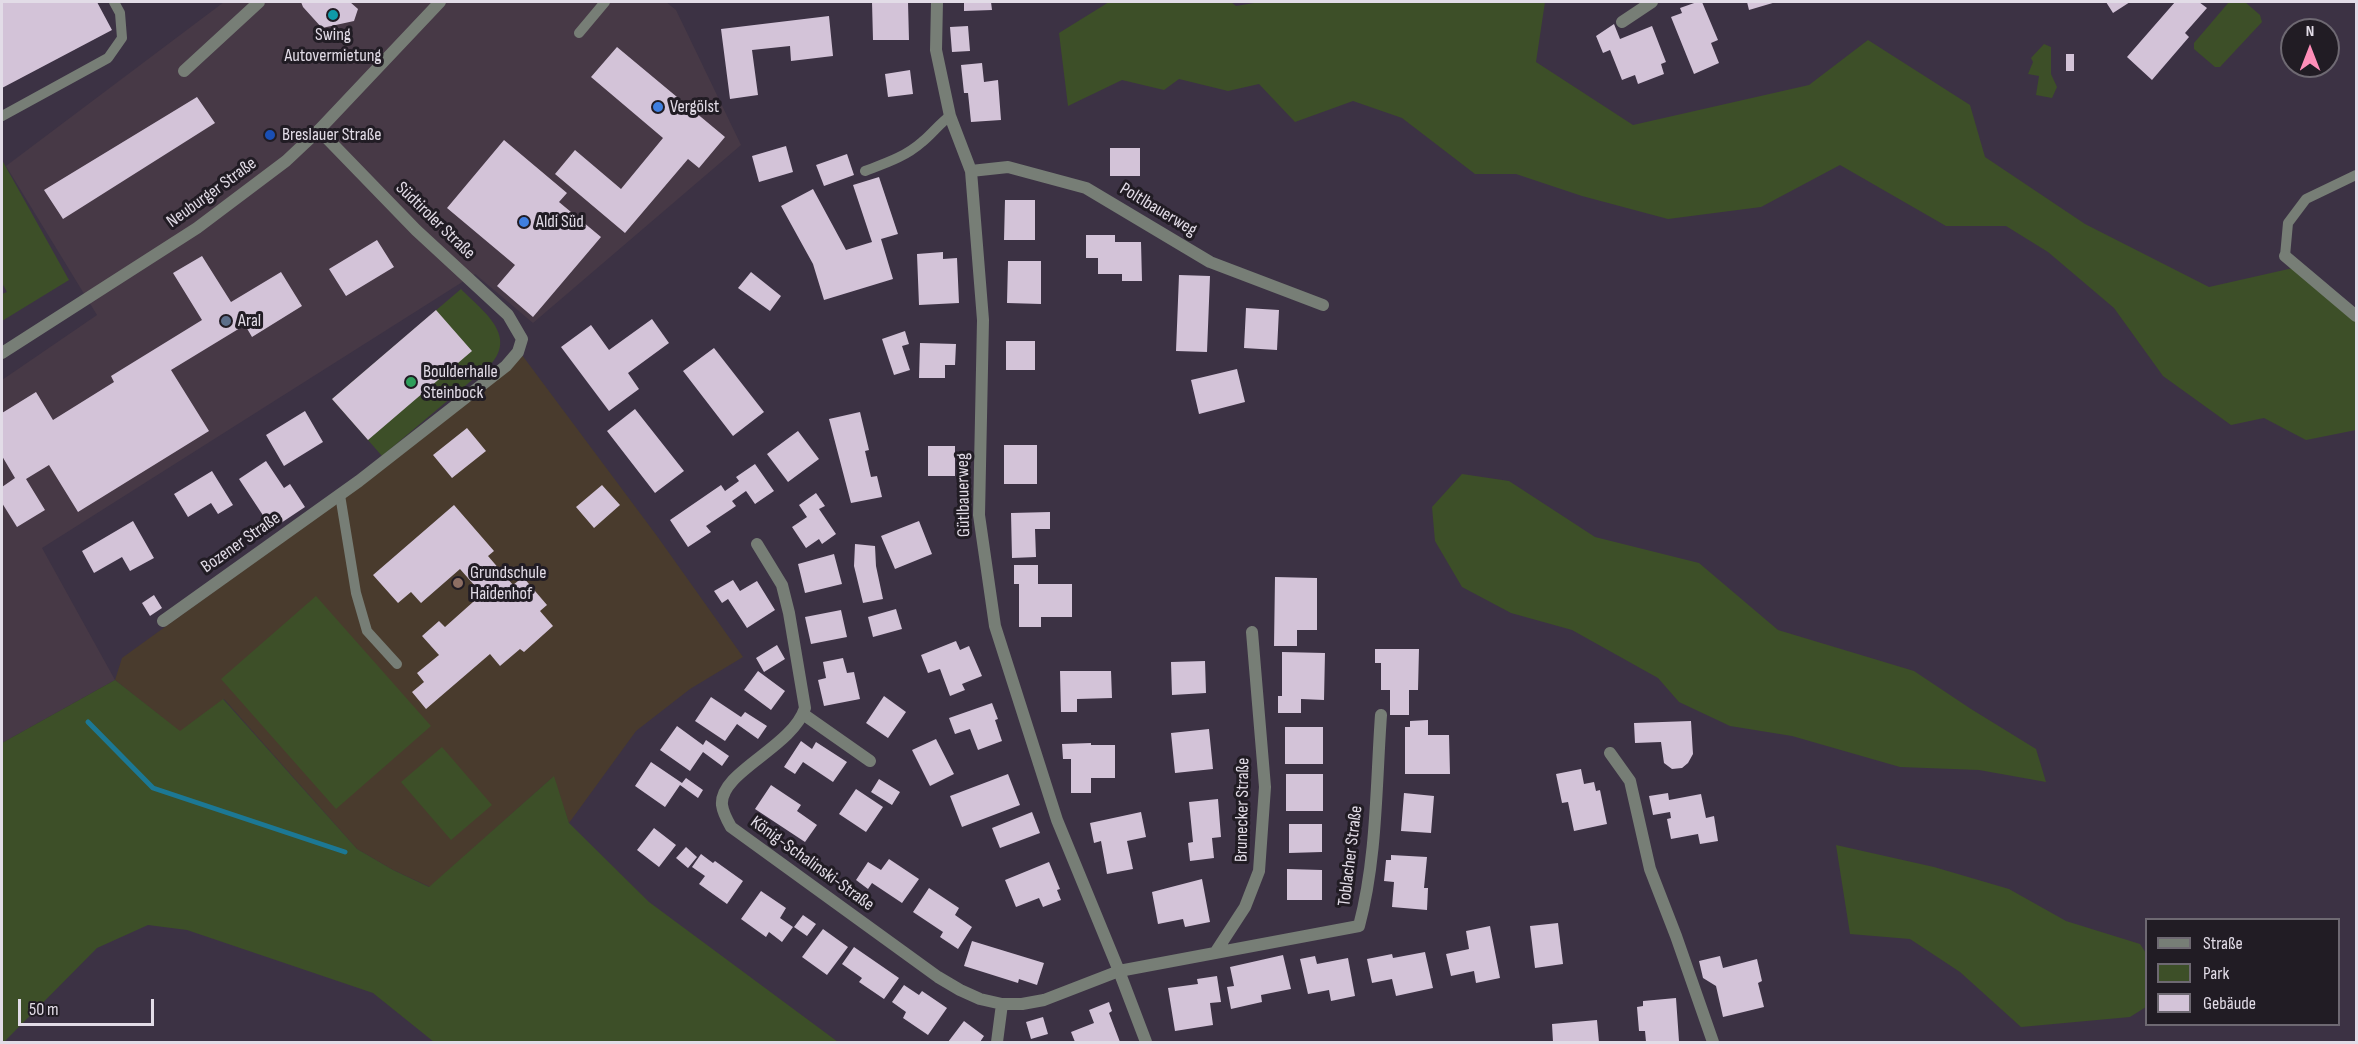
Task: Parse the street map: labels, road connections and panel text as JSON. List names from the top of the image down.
{
  "streets": {
    "street": [
      "Neuburger Straße",
      "Poltlbauerweg",
      "Südtiroler Straße",
      "Gütlbauerweg",
      "Bozener Straße",
      "Brunecker Straße",
      "Toblacher Straße",
      "König-Schalinski-Straße"
    ]
  },
  "crossings": [
    ["Neuburger Straße", "Südtiroler Straße"],
    ["Poltlbauerweg", "Gütlbauerweg"],
    ["Südtiroler Straße", "Bozener Straße"],
    ["Gütlbauerweg", "König-Schalinski-Straße"],
    ["Brunecker Straße", "Toblacher Straße"]
  ],
  "places": [
    "Swing Autovermietung",
    "Vergölst",
    "Breslauer Straße",
    "Aldi Süd",
    "Aral",
    "Boulderhalle Steinbock",
    "Grundschule Haidenhof"
  ],
  "legend": ["Straße", "Park", "Gebäude"],
  "scale_bar": "50 m",
  "north": "top"
}
